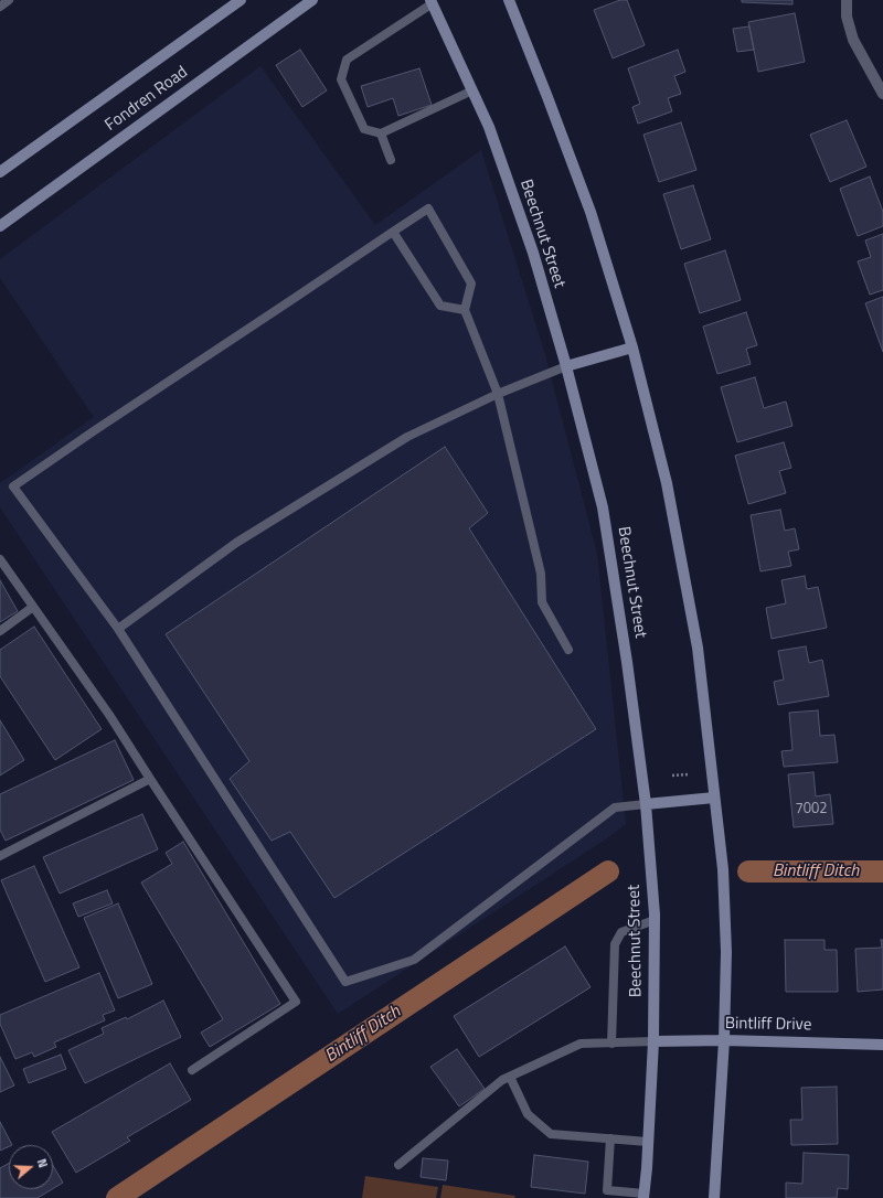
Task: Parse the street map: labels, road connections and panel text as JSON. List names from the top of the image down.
{
  "streets": {
    "main road": ["Fondren Road", "Beechnut Street", "Bintliff Drive"]
  },
  "crossings": [
    ["Beechnut Street", "Bintliff Drive"]
  ],
  "water": ["Bintliff Ditch"],
  "house_numbers": ["7002"],
  "north": "right"
}
